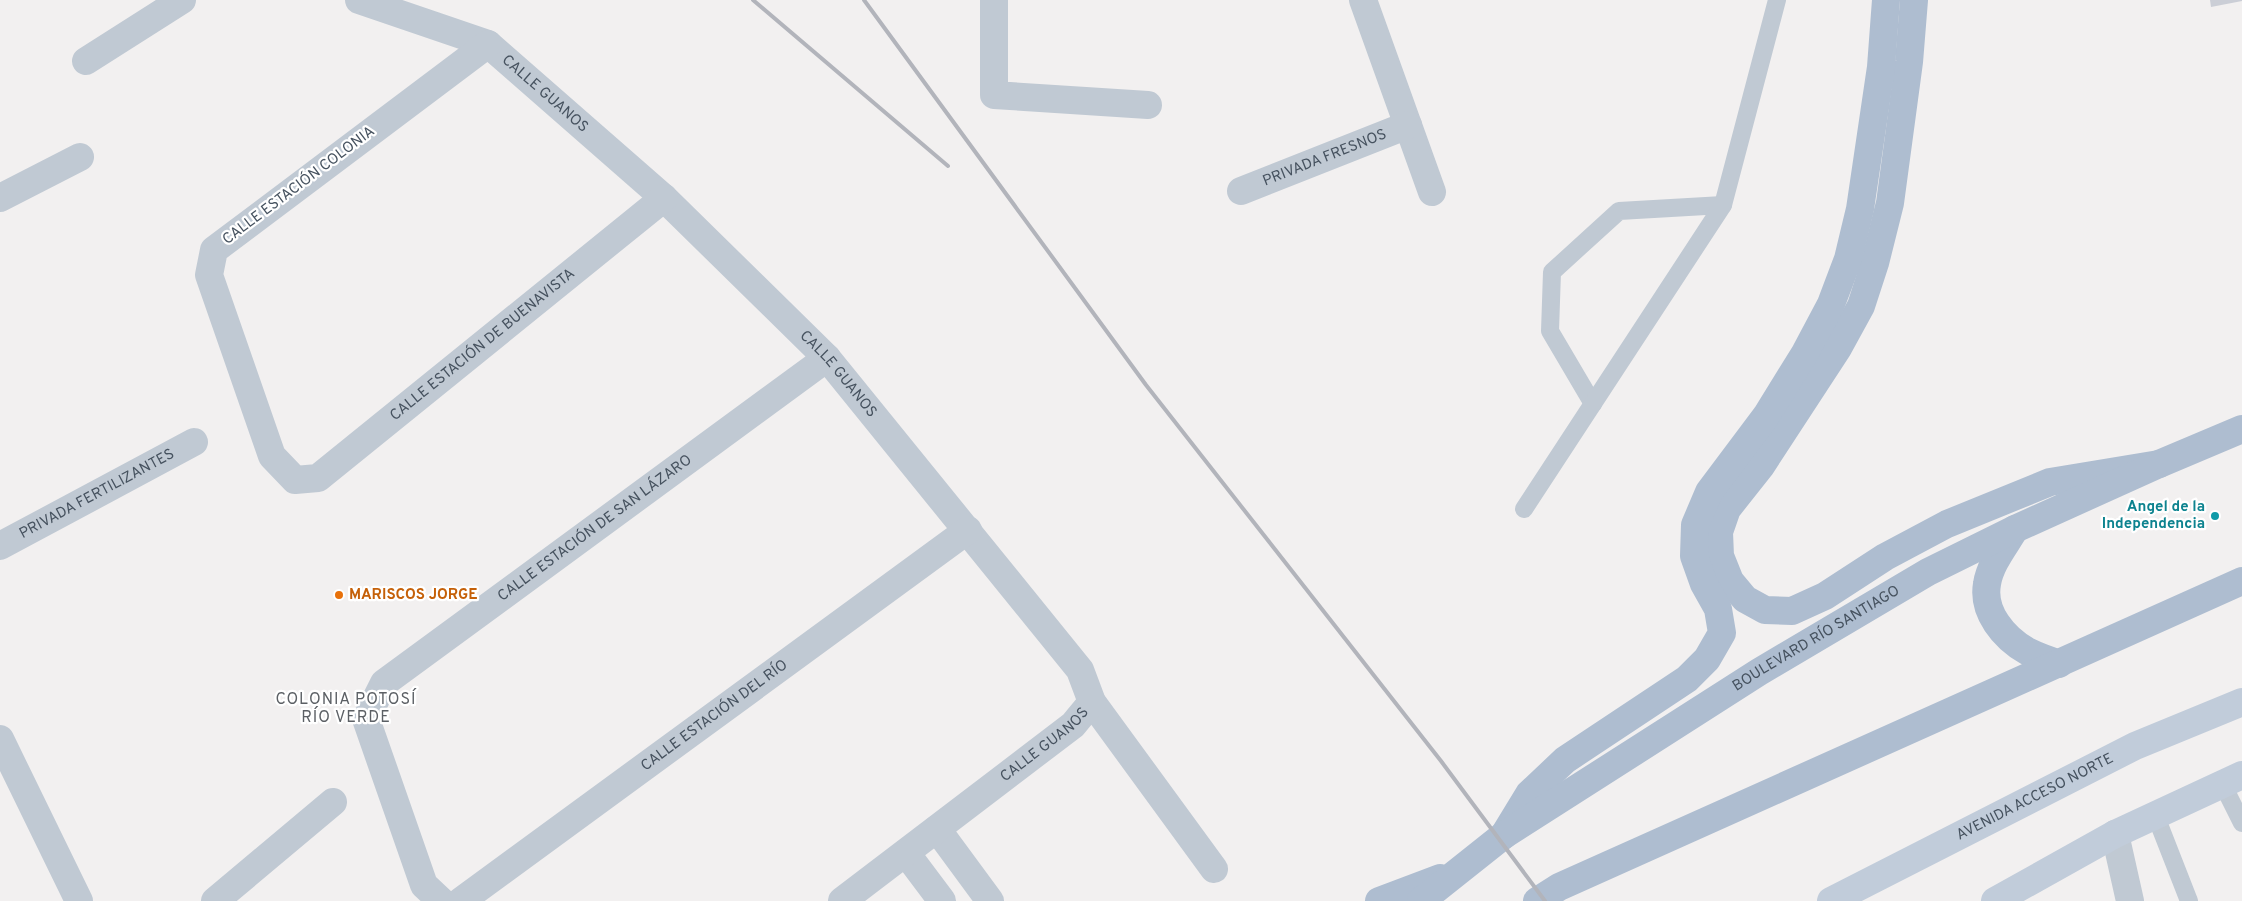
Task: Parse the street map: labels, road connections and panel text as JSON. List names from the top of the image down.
{
  "streets": {
    "main road": ["BOULEVARD RÍO SANTIAGO", "AVENIDA ACCESO NORTE"],
    "street": [
      "CALLE GUANOS",
      "PRIVADA FRESNOS",
      "CALLE ESTACIÓN COLONIA",
      "CALLE ESTACIÓN DE BUENAVISTA",
      "PRIVADA FERTILIZANTES",
      "CALLE ESTACIÓN DE SAN LÁZARO",
      "CALLE ESTACIÓN DEL RÍO"
    ]
  },
  "crossings": [
    ["CALLE GUANOS", "CALLE ESTACIÓN COLONIA"],
    ["CALLE GUANOS", "CALLE ESTACIÓN DE BUENAVISTA"],
    ["CALLE GUANOS", "CALLE ESTACIÓN DE SAN LÁZARO"],
    ["CALLE GUANOS", "CALLE ESTACIÓN DEL RÍO"],
    ["CALLE ESTACIÓN COLONIA", "CALLE ESTACIÓN DE BUENAVISTA"],
    ["CALLE ESTACIÓN DE SAN LÁZARO", "CALLE ESTACIÓN DEL RÍO"]
  ],
  "districts": ["COLONIA POTOSÍ RÍO VERDE"],
  "places": ["Angel de la Independencia", "MARISCOS JORGE"]
}
